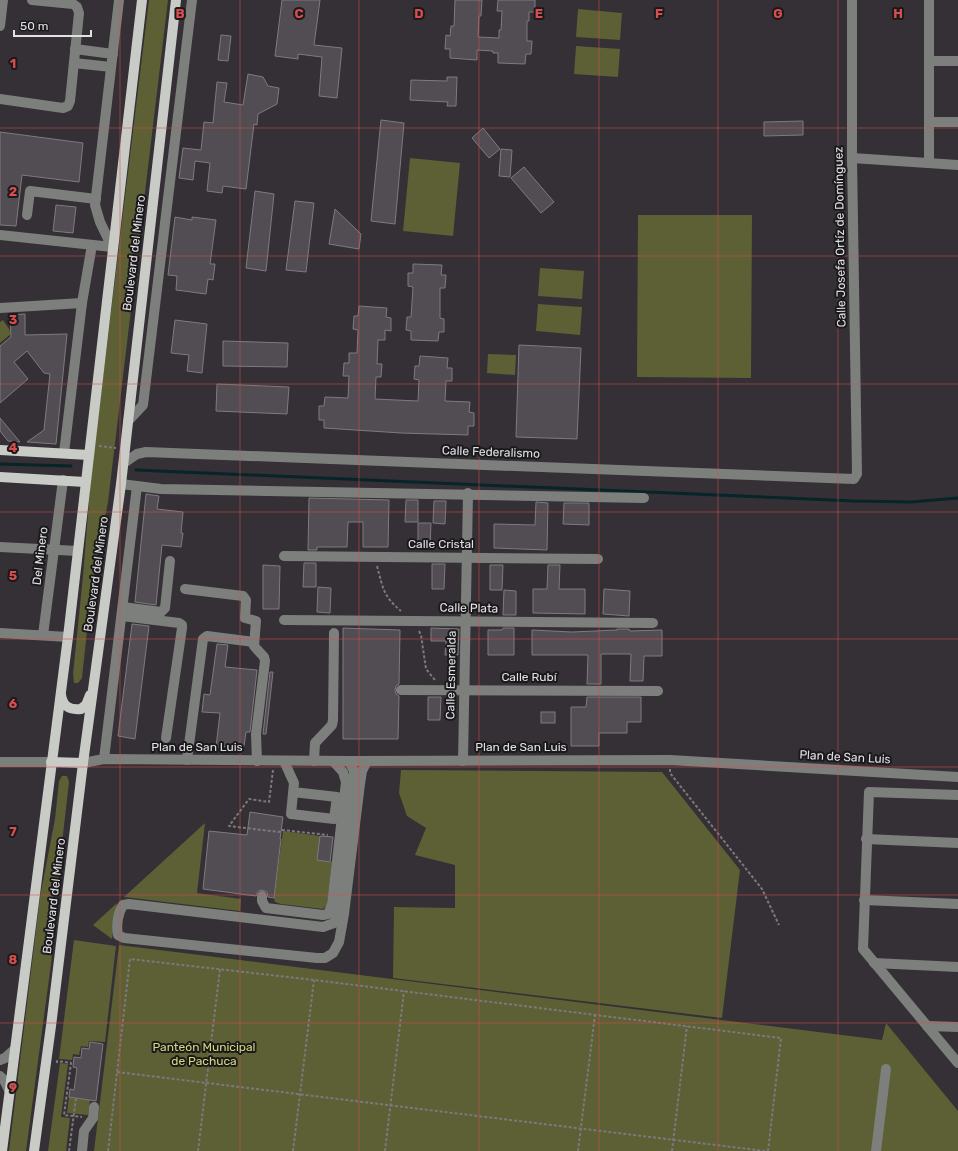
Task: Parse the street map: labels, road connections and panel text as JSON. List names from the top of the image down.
{
  "streets": {
    "main road": ["Boulevard del Minero"],
    "street": [
      "Calle Josefa Ortíz de Domínguez",
      "Calle Federalismo",
      "Calle Cristal",
      "Del Minero",
      "Calle Plata",
      "Calle Esmeralda",
      "Calle Rubí",
      "Plan de San Luis"
    ]
  },
  "crossings": [
    ["Calle Josefa Ortíz de Domínguez", "Calle Federalismo"],
    ["Boulevard del Minero", "Calle Federalismo"],
    ["Boulevard del Minero", "Plan de San Luis"],
    ["Calle Cristal", "Calle Esmeralda"],
    ["Calle Plata", "Calle Esmeralda"],
    ["Calle Esmeralda", "Calle Rubí"],
    ["Calle Esmeralda", "Plan de San Luis"]
  ],
  "parks": ["Panteón Municipal de Pachuca"],
  "scale_bar": "50 m",
  "grid": {
    "columns": [
      "B",
      "C",
      "D",
      "E",
      "F",
      "G",
      "H"
    ],
    "rows": [
      "1",
      "2",
      "3",
      "4",
      "5",
      "6",
      "7",
      "8",
      "9"
    ]
  }
}
